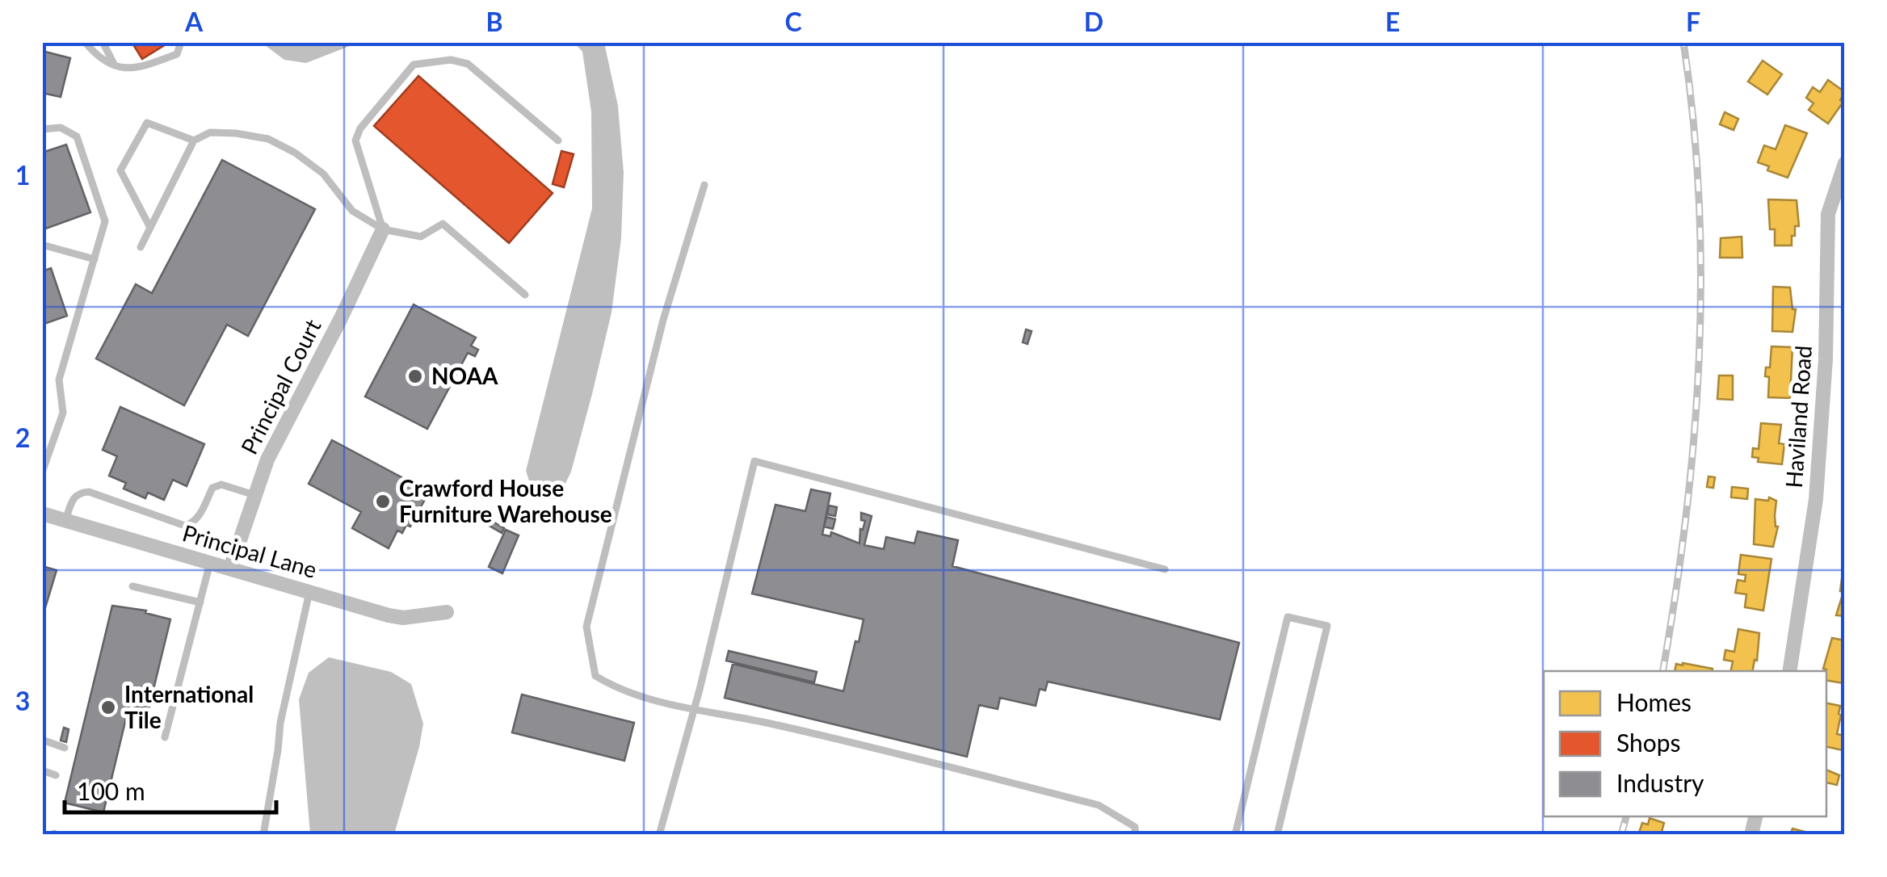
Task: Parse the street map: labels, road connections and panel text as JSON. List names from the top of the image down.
{
  "streets": {
    "street": ["Principal Court", "Haviland Road", "Principal Lane"]
  },
  "crossings": [
    ["Principal Court", "Principal Lane"]
  ],
  "places": ["NOAA", "Crawford House Furniture Warehouse", "International Tile"],
  "legend": ["Homes", "Shops", "Industry"],
  "scale_bar": "100 m",
  "grid": {
    "columns": [
      "A",
      "B",
      "C",
      "D",
      "E",
      "F"
    ],
    "rows": ["1", "2", "3"]
  }
}
